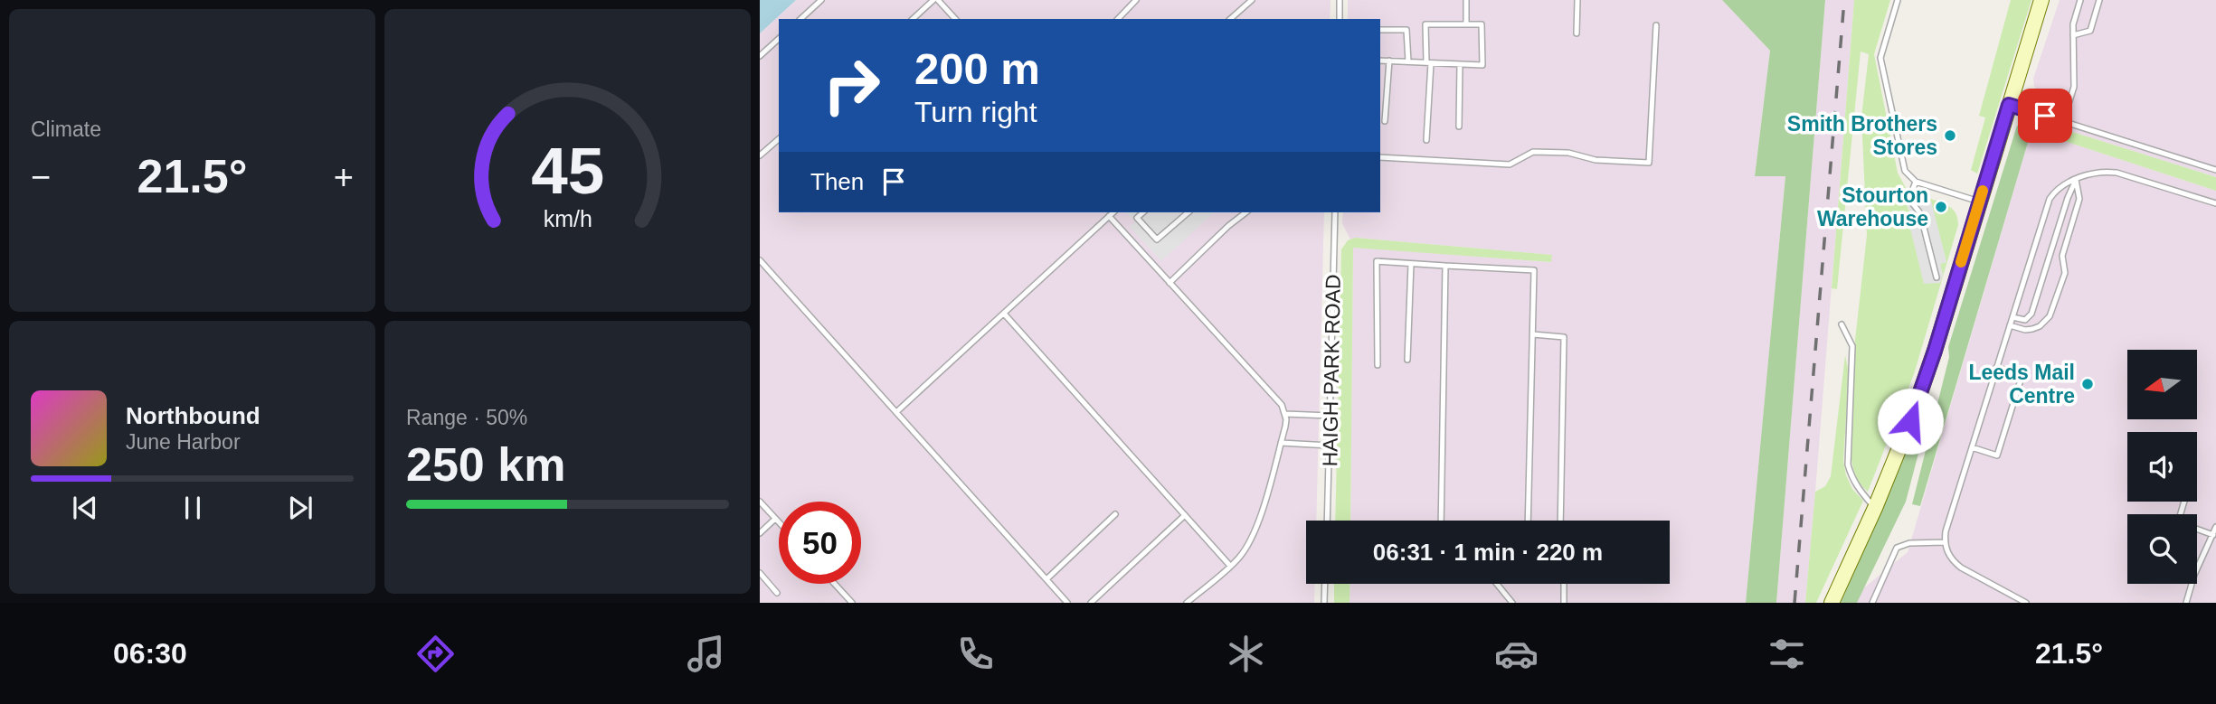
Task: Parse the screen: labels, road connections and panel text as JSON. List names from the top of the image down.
{
  "streets": {
    "lane": ["HAIGH PARK ROAD"]
  },
  "places": ["Smith Brothers Stores", "Stourton Warehouse", "Leeds Mail Centre"],
  "north": "left",
  "page": {
    "tile": [
      "Climate",
      ["Range · 50%", "250 km"]
    ],
    "turn": ["200 m", "Turn right"],
    "heat": ["−", "21.5°", "+"],
    "then": "Then",
    "song": ["Northbound", "June Harbor"],
    "limit": "50",
    "trip": "06:31 · 1 min · 220 m",
    "tabs": ["06:30", "21.5°"],
    "gauge": ["45", "km/h"]
  }
}
